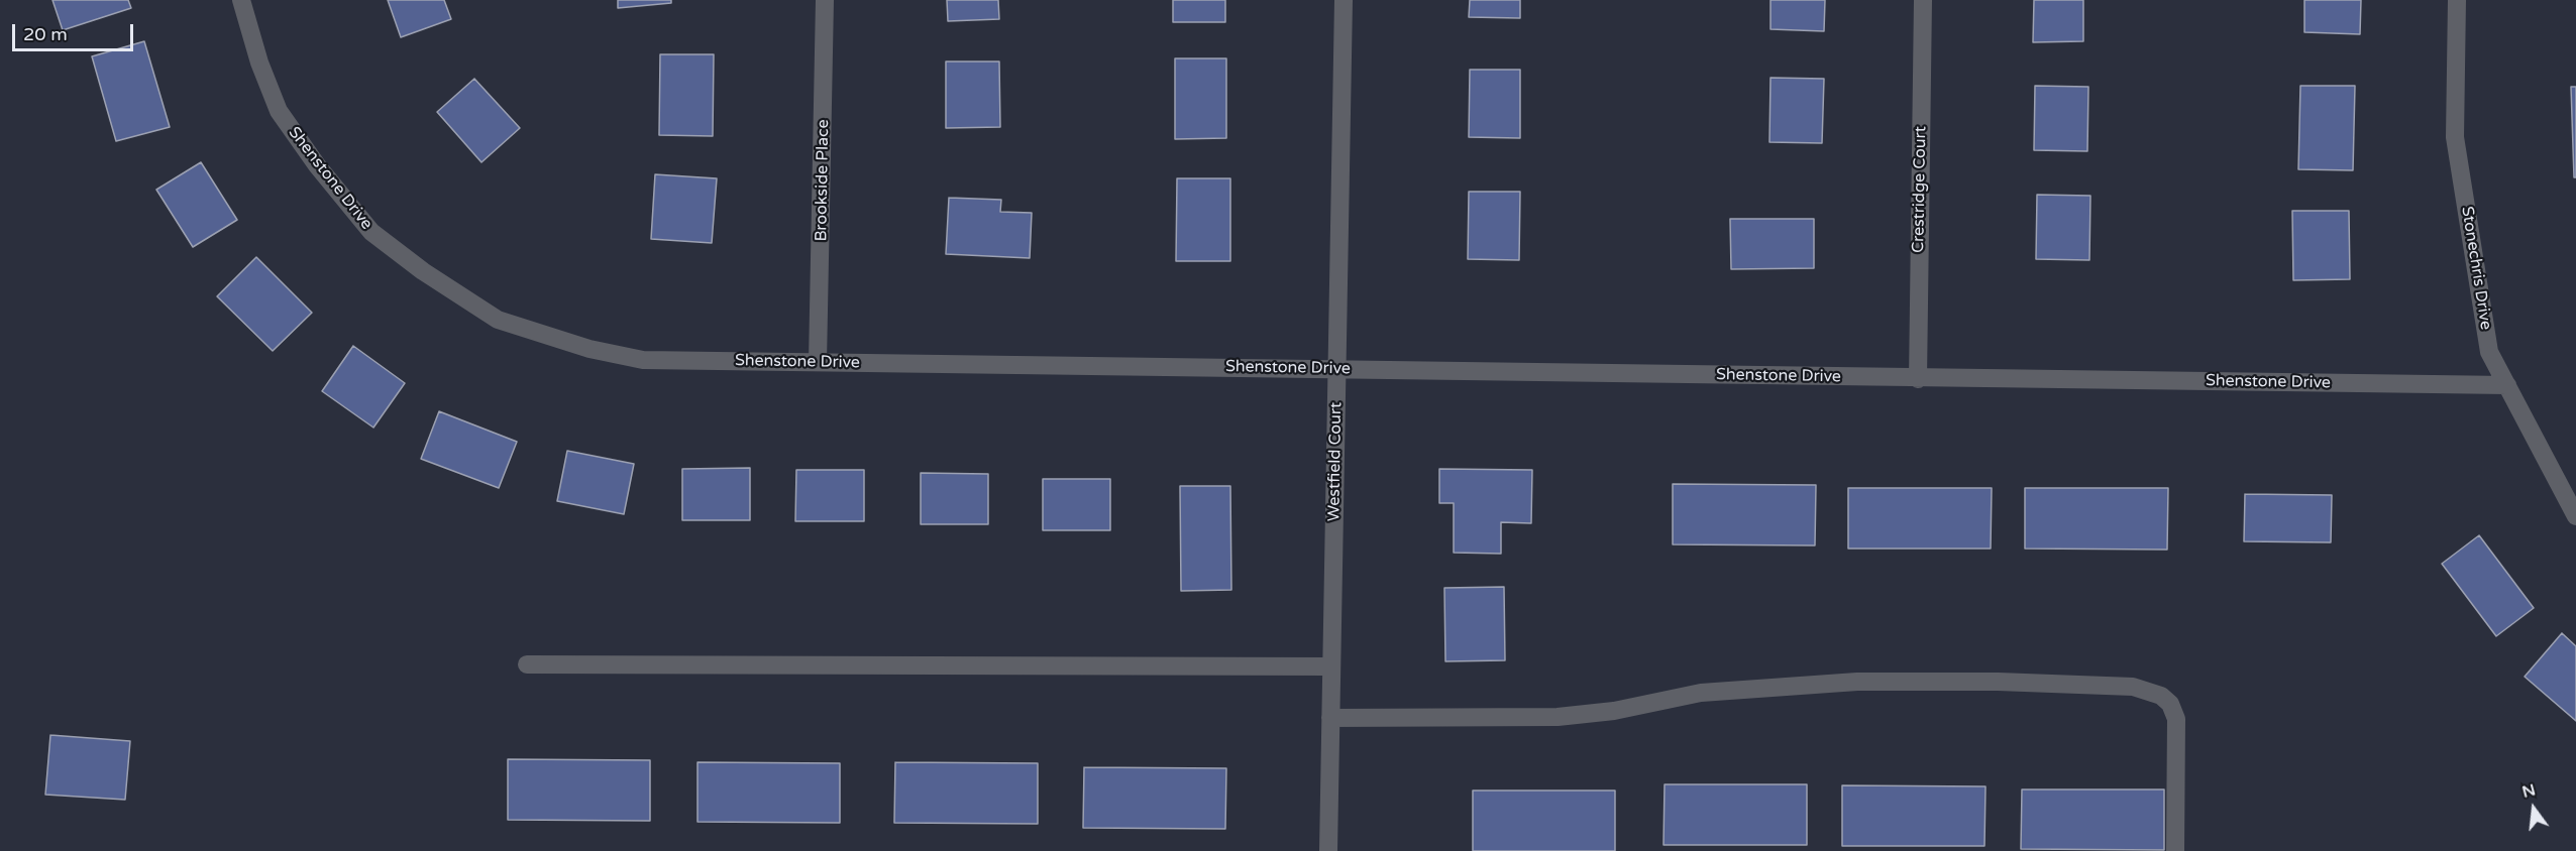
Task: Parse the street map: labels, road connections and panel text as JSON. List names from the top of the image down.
{
  "streets": {
    "street": [
      "Shenstone Drive",
      "Brookside Place",
      "Crestridge Court",
      "Stonechris Drive",
      "Westfield Court"
    ]
  },
  "crossings": [
    ["Shenstone Drive", "Brookside Place"],
    ["Shenstone Drive", "Crestridge Court"],
    ["Shenstone Drive", "Stonechris Drive"],
    ["Shenstone Drive", "Westfield Court"]
  ],
  "scale_bar": "20 m",
  "north": "top"
}
